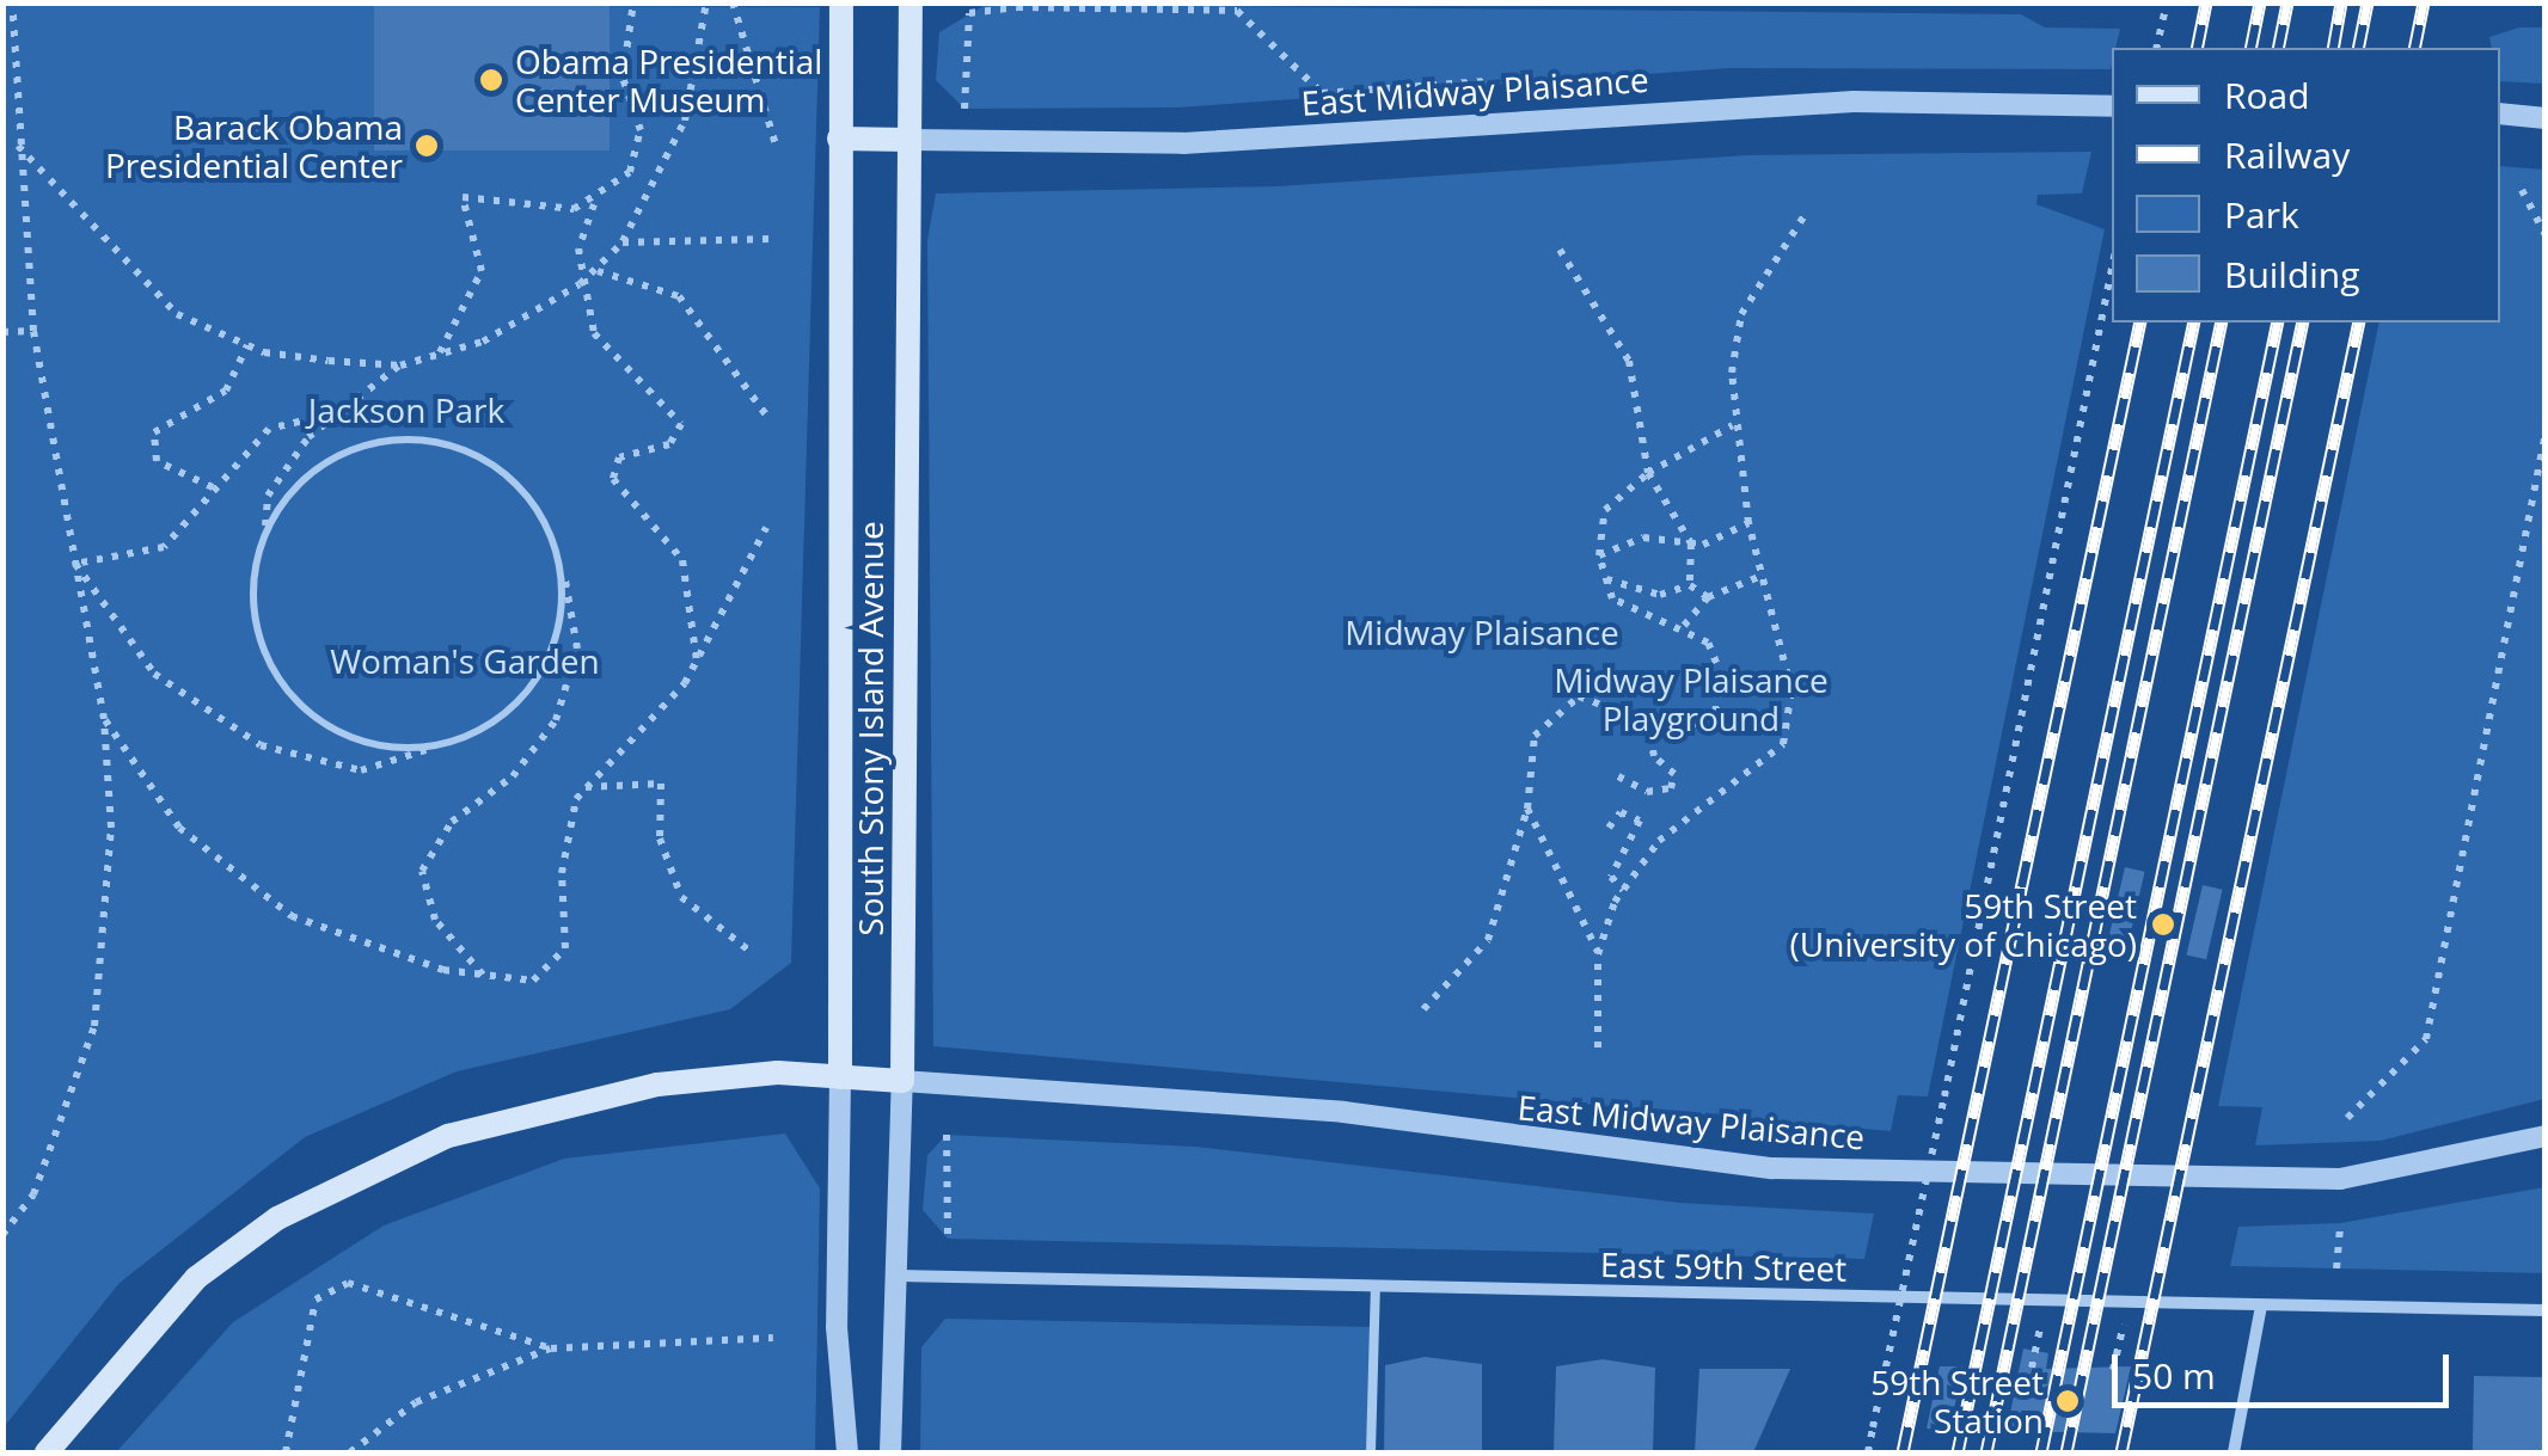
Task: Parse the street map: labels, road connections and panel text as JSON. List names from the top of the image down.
{
  "streets": {
    "main road": ["East Midway Plaisance", "South Stony Island Avenue"],
    "street": ["East 59th Street"]
  },
  "crossings": [
    ["East Midway Plaisance", "South Stony Island Avenue"],
    ["South Stony Island Avenue", "East 59th Street"]
  ],
  "parks": [
    "Jackson Park",
    "Midway Plaisance",
    "Woman's Garden",
    "Midway Plaisance Playground"
  ],
  "places": [
    "Obama Presidential Center Museum",
    "Barack Obama Presidential Center",
    "59th Street (University of Chicago)",
    "59th Street Station"
  ],
  "legend": [
    "Road",
    "Railway",
    "Park",
    "Building"
  ],
  "scale_bar": "50 m"
}
